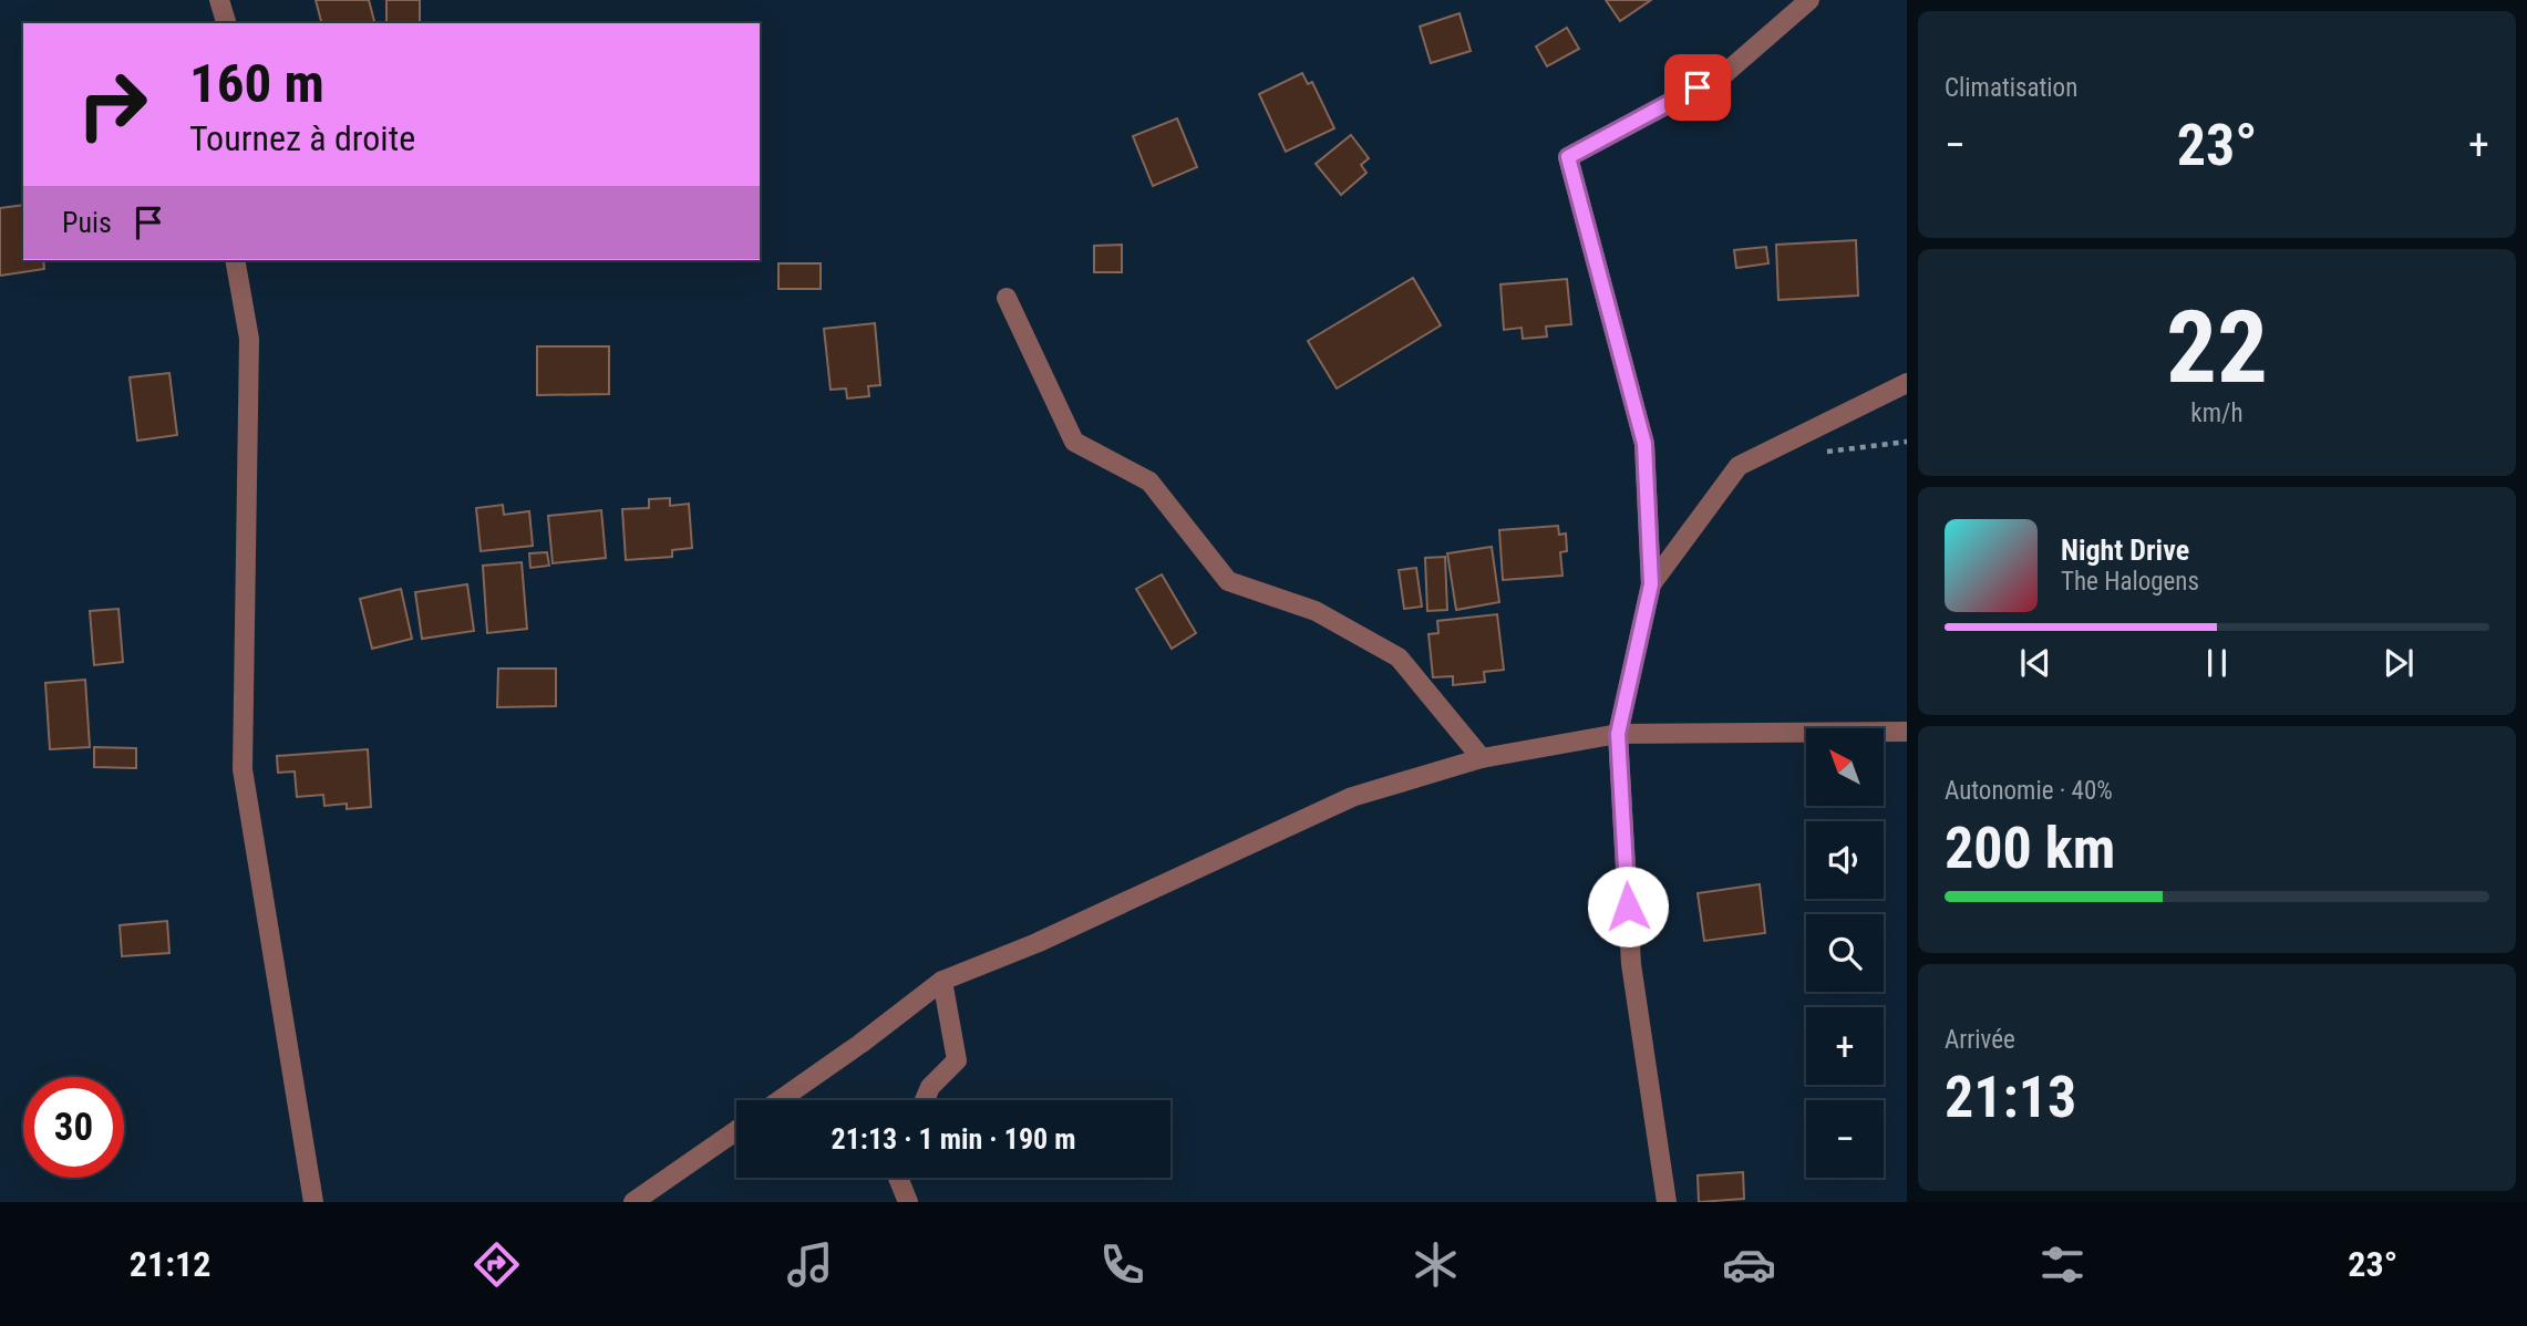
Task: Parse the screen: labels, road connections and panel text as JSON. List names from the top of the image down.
{
  "north": "top left",
  "page": {
    "tile": [
      "Climatisation",
      ["22", "km/h"],
      ["Autonomie · 40%", "200 km"],
      ["Arrivée", "21:13"]
    ],
    "turn": ["160 m", "Tournez à droite"],
    "heat": ["−", "23°", "+"],
    "then": "Puis",
    "song": ["Night Drive", "The Halogens"],
    "map_buttons": ["+", "−"],
    "limit": "30",
    "trip": "21:13 · 1 min · 190 m",
    "tabs": ["21:12", "23°"]
  }
}
